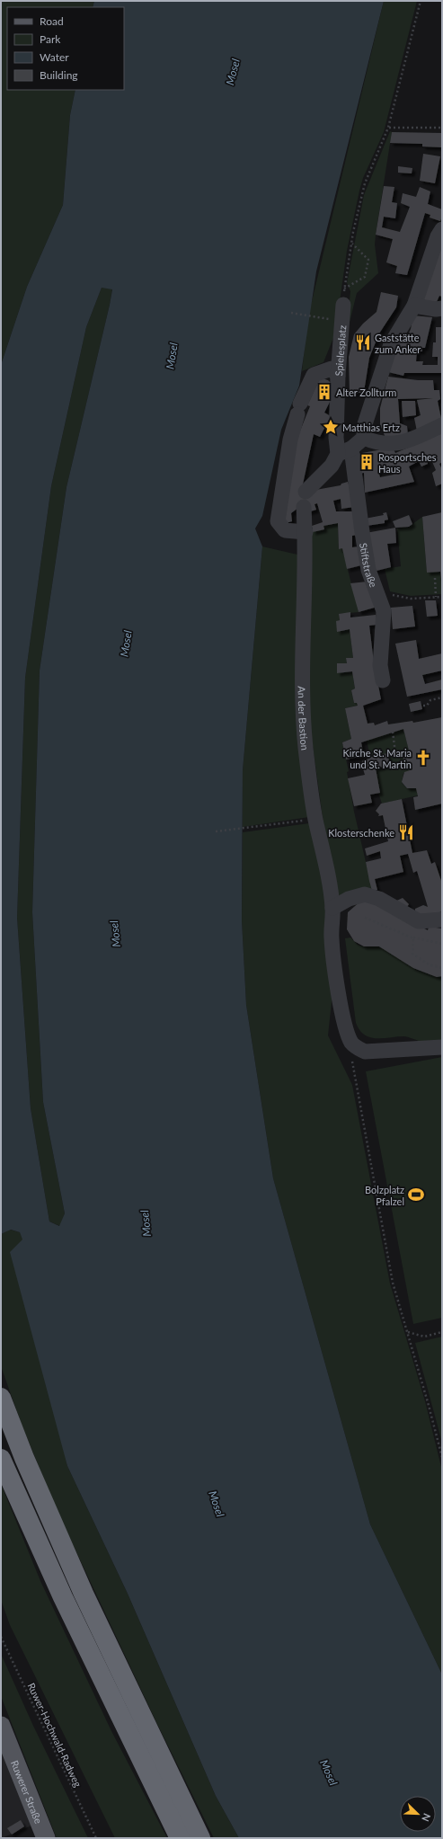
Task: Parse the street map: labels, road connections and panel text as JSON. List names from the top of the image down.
{
  "streets": {
    "main road": ["Ruwerer Straße"],
    "street": ["Spielesplatz", "Stiftstraße", "An der Bastion"],
    "path": ["Ruwer-Hochwald-Radweg"]
  },
  "crossings": [
    ["Spielesplatz", "Stiftstraße"]
  ],
  "water": ["Mosel"],
  "places": {
    "restaurant": ["Gaststätte zum Anker", "Klosterschenke"],
    "building": ["Alter Zollturm", "Rosportsches Haus"],
    "place": ["Matthias Ertz"],
    "church": ["Kirche St. Maria und St. Martin"],
    "sports": ["Bolzplatz Pfalzel"]
  },
  "legend": [
    "Road",
    "Park",
    "Water",
    "Building"
  ],
  "north": "bottom right"
}
